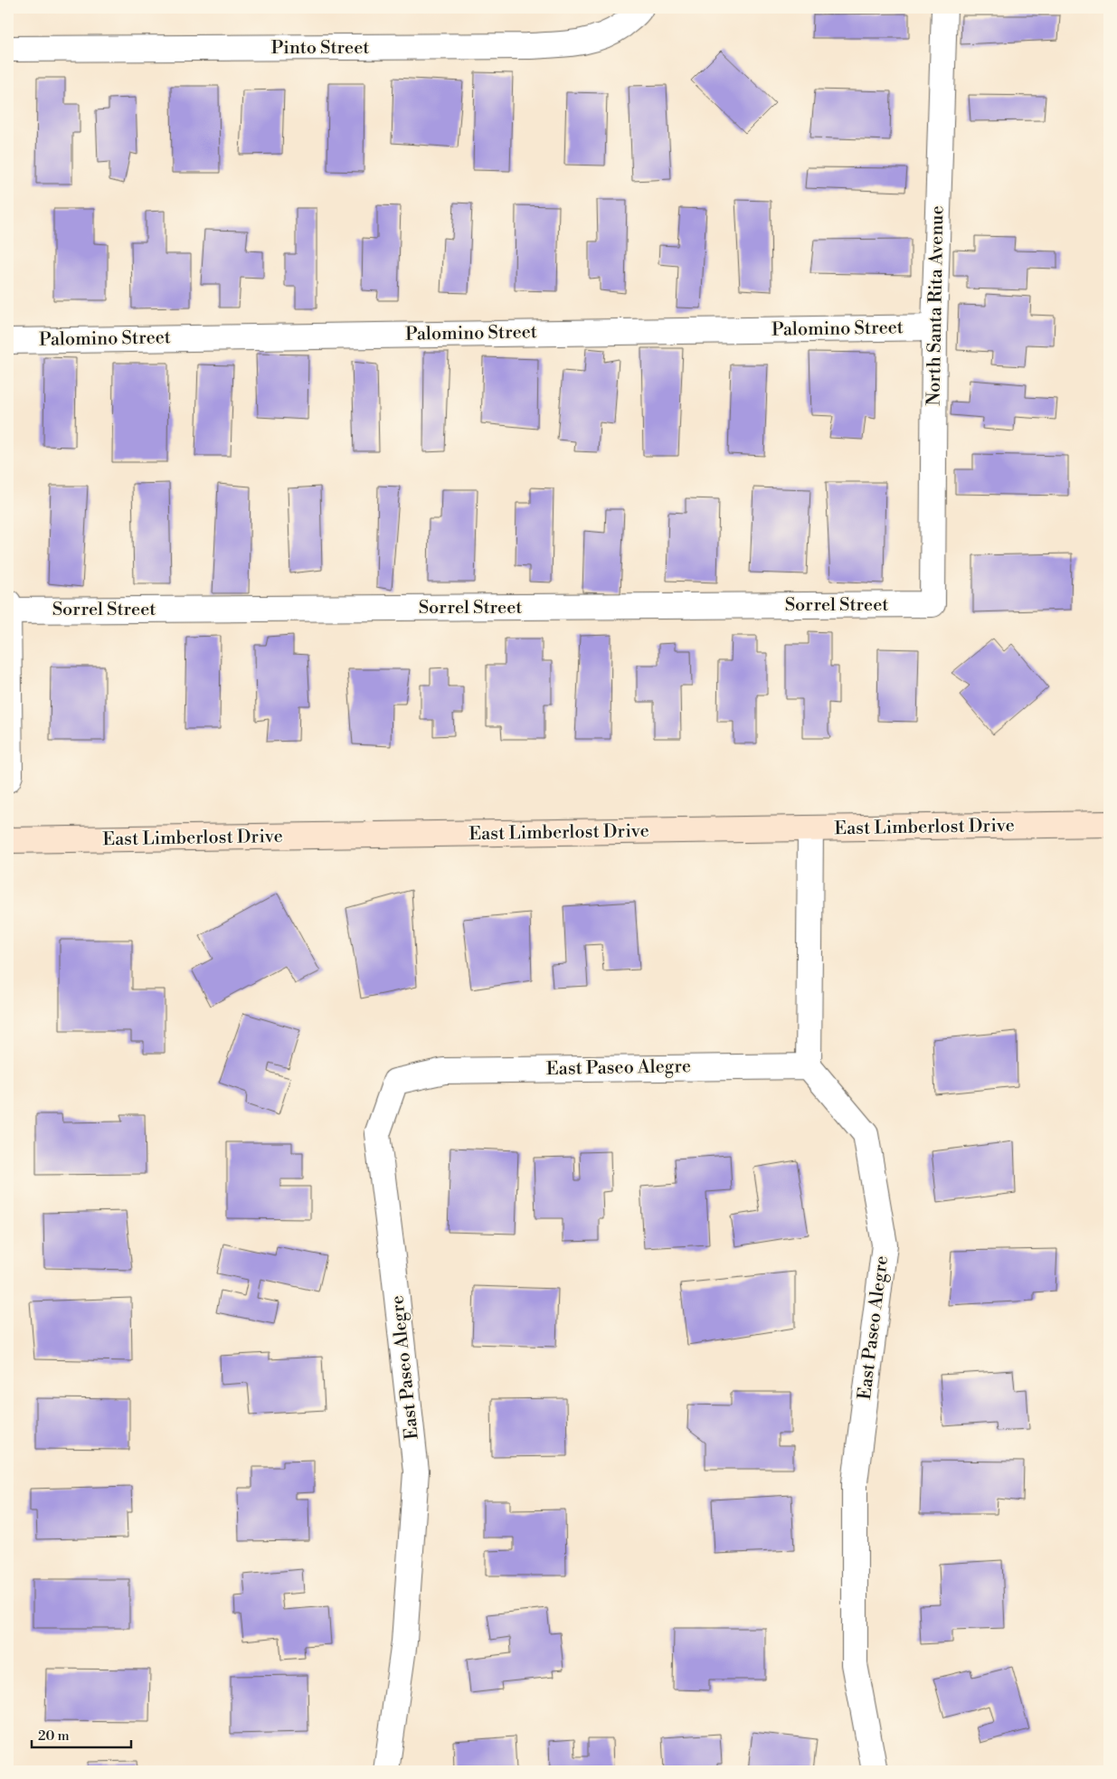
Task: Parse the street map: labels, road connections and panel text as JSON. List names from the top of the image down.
{
  "streets": {
    "street": [
      "Pinto Street",
      "North Santa Rita Avenue",
      "Palomino Street",
      "Sorrel Street",
      "East Limberlost Drive",
      "East Paseo Alegre"
    ]
  },
  "crossings": [
    ["North Santa Rita Avenue", "Palomino Street"],
    ["North Santa Rita Avenue", "Sorrel Street"]
  ],
  "scale_bar": "20 m"
}
